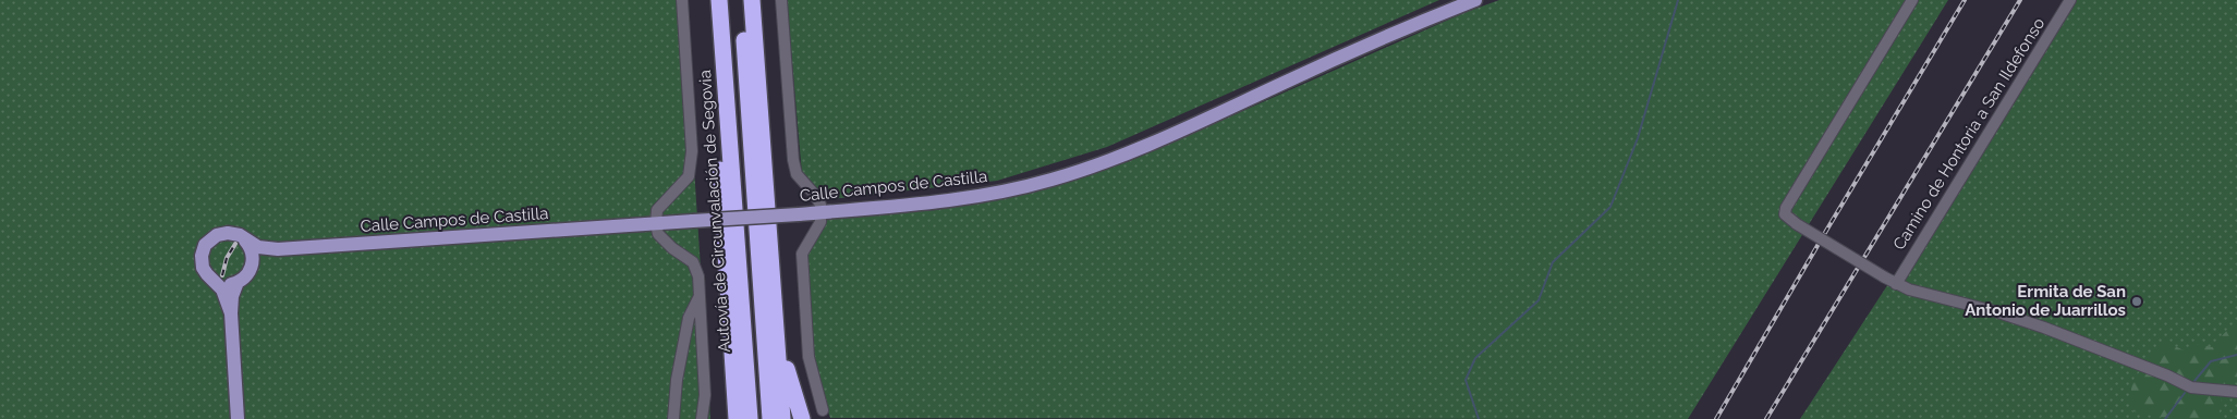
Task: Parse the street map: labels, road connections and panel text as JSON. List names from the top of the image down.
{
  "streets": {
    "highway": ["Autovía de Circunvalación de Segovia"],
    "main road": ["Calle Campos de Castilla"],
    "street": ["Camino de Hontoria a San Ildefonso"]
  },
  "places": ["Ermita de San Antonio de Juarrillos"]
}
